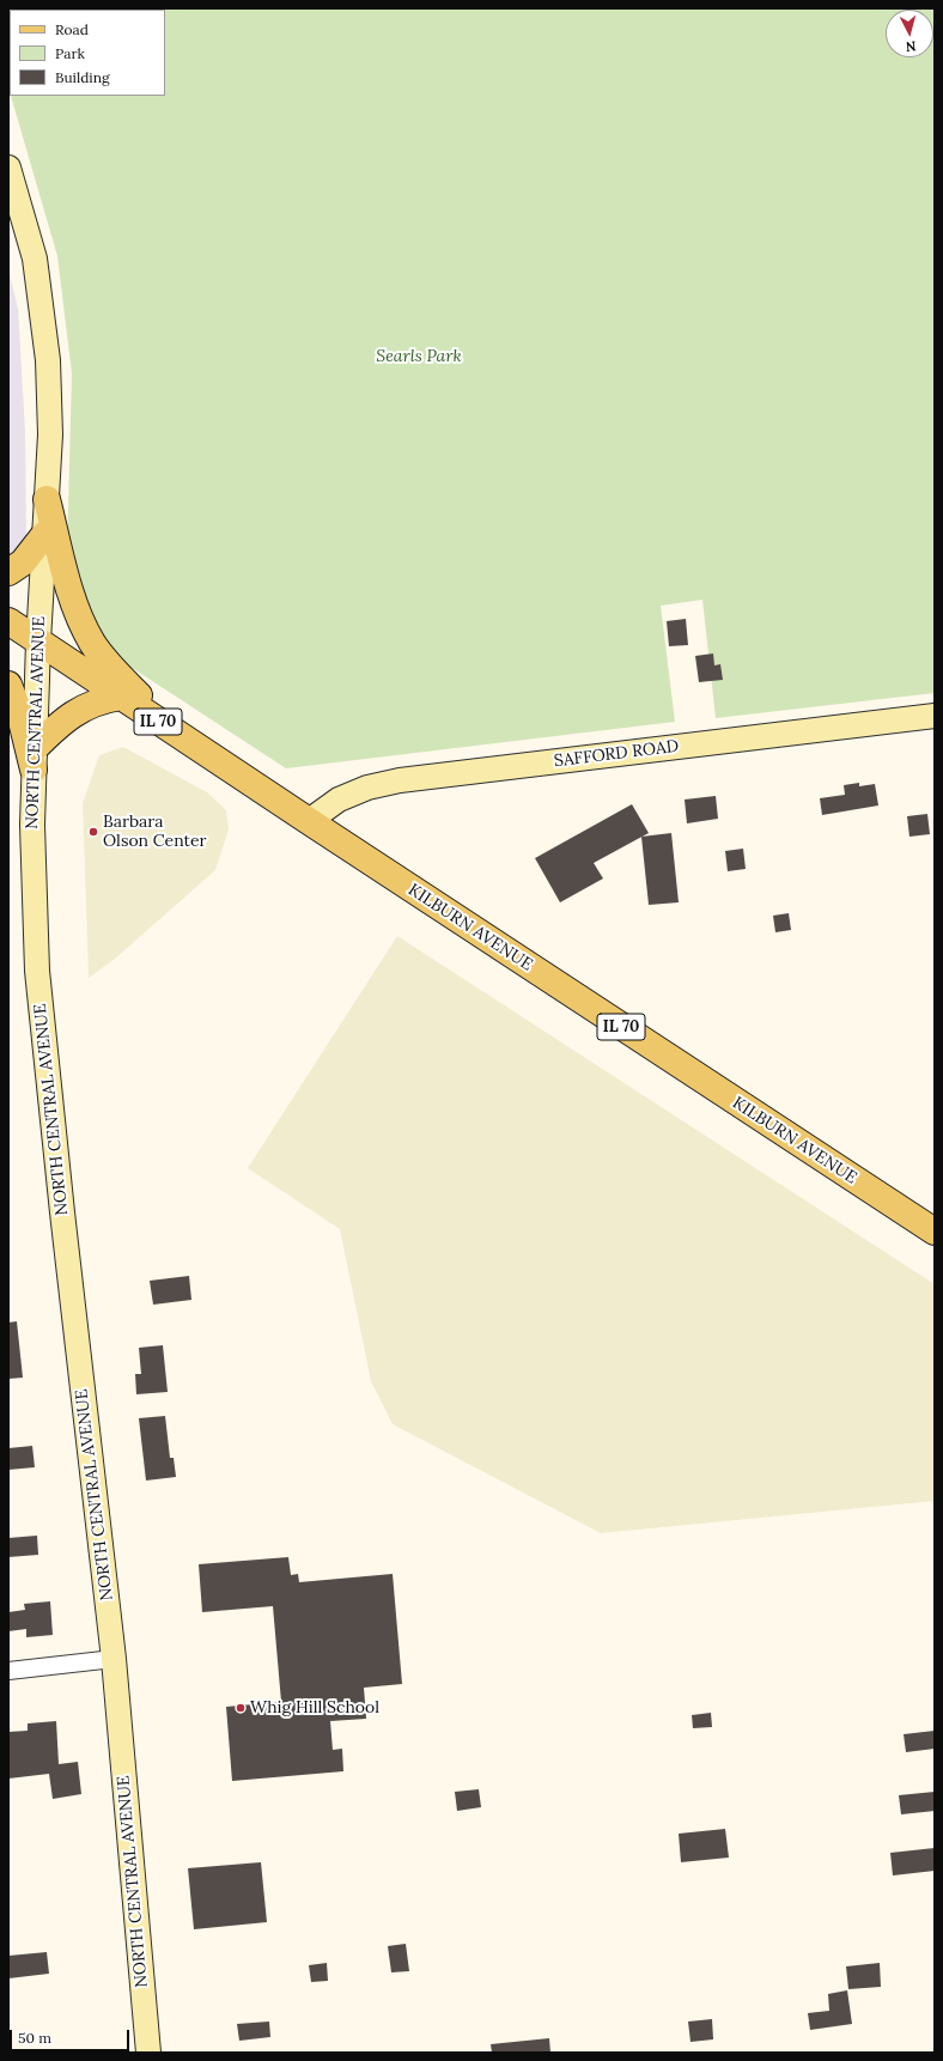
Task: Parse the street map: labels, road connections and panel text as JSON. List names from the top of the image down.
{
  "streets": {
    "main road": [
      "IL 70",
      "NORTH CENTRAL AVENUE",
      "SAFFORD ROAD",
      "KILBURN AVENUE"
    ]
  },
  "crossings": [
    ["NORTH CENTRAL AVENUE", "KILBURN AVENUE"],
    ["SAFFORD ROAD", "KILBURN AVENUE"]
  ],
  "parks": ["Searls Park"],
  "places": ["Barbara Olson Center", "Whig Hill School"],
  "legend": ["Road", "Park", "Building"],
  "scale_bar": "50 m",
  "north": "bottom"
}
